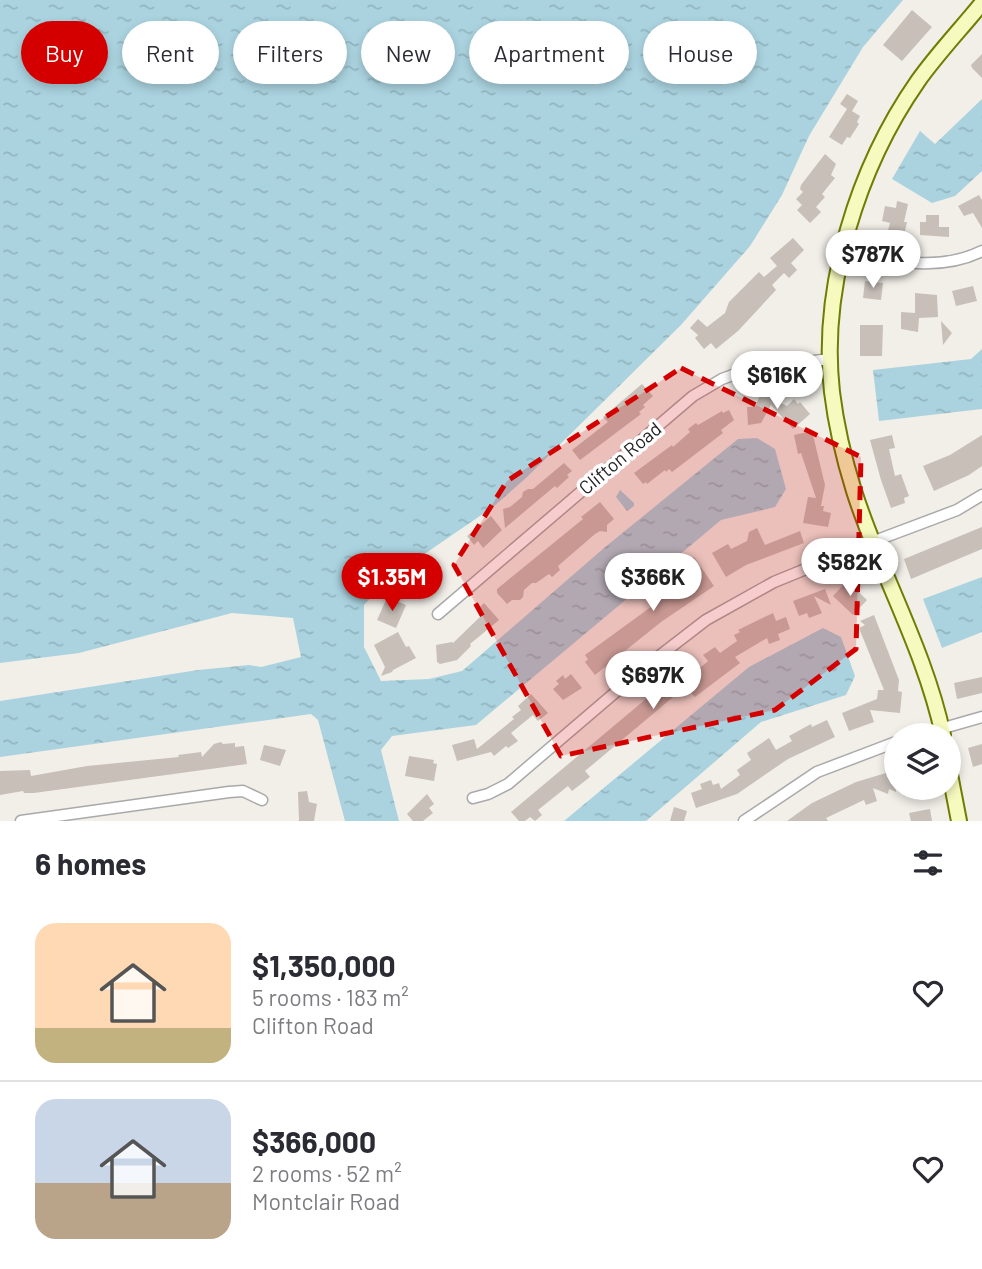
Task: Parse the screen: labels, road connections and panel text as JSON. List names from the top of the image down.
{
  "streets": {
    "street": ["Clifton Road"]
  },
  "page": {
    "chip": [
      "Buy",
      "Rent",
      "Filters",
      "New",
      "Apartment",
      "House"
    ],
    "price": [
      "$787K",
      "$616K",
      "$582K",
      "$1.35M",
      "$366K",
      "$697K"
    ],
    "heading": "6 homes",
    "list": [
      {
        "name": "$1,350,000",
        "note": "5 rooms · 183 m² · Clifton Road"
      },
      {
        "name": "$366,000",
        "note": "2 rooms · 52 m² · Montclair Road"
      }
    ]
  }
}
